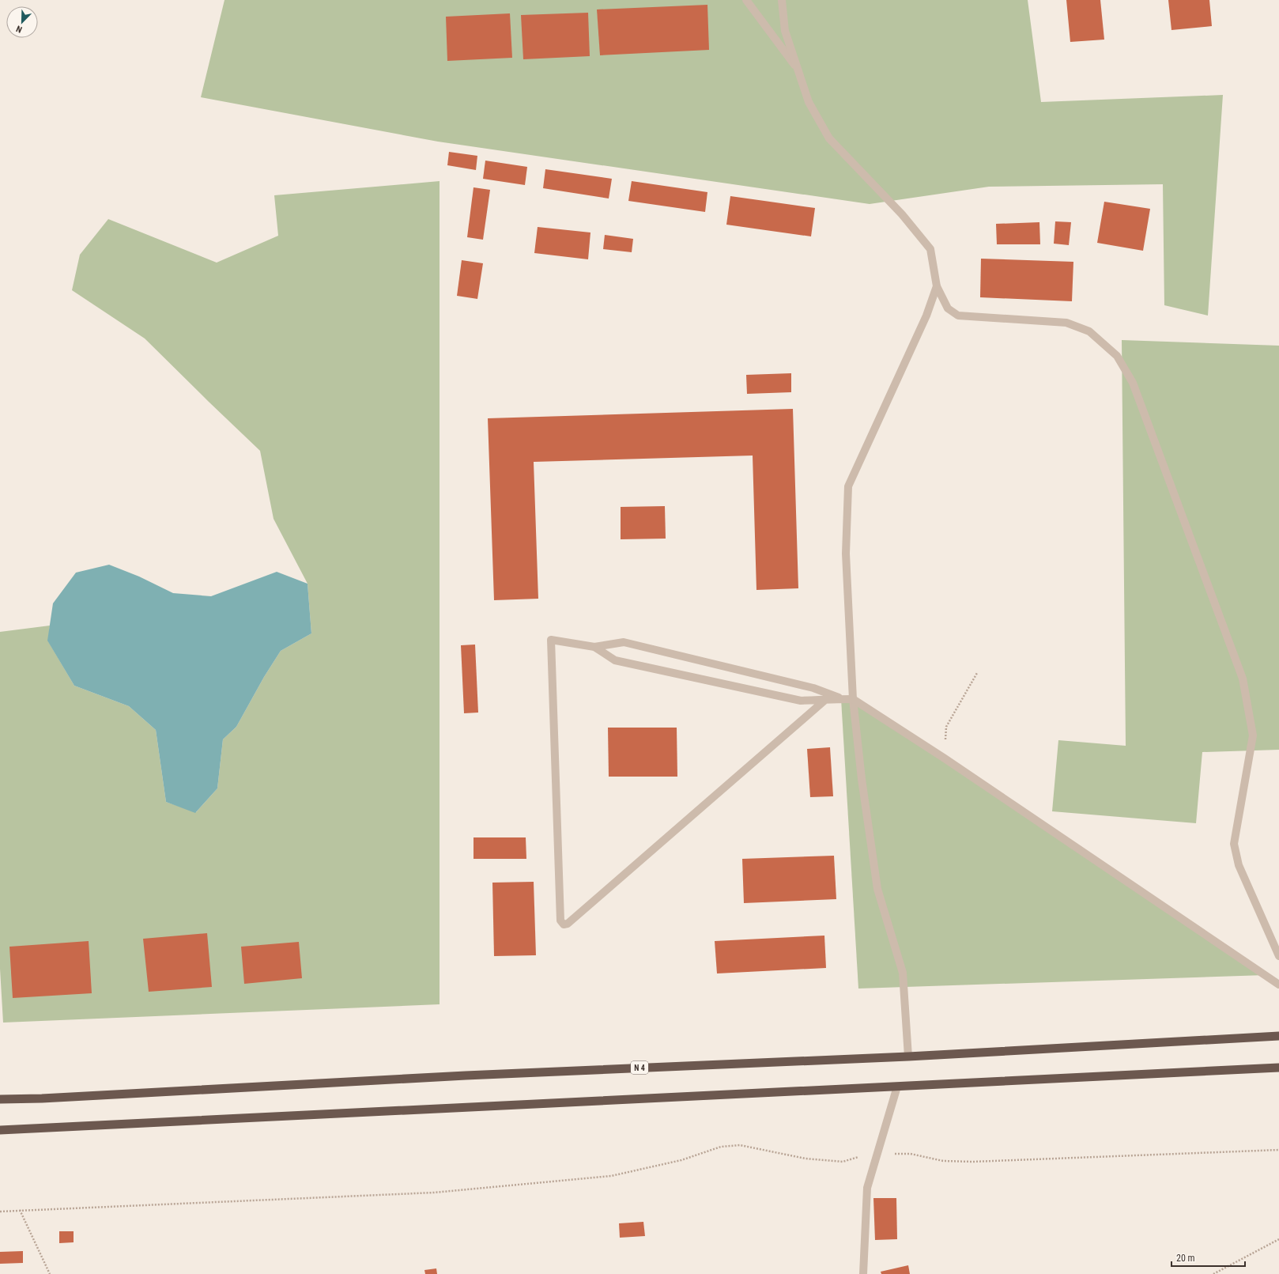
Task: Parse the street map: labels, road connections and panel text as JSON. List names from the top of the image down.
{
  "streets": {
    "highway": ["N 4"]
  },
  "scale_bar": "20 m",
  "north": "bottom left"
}
